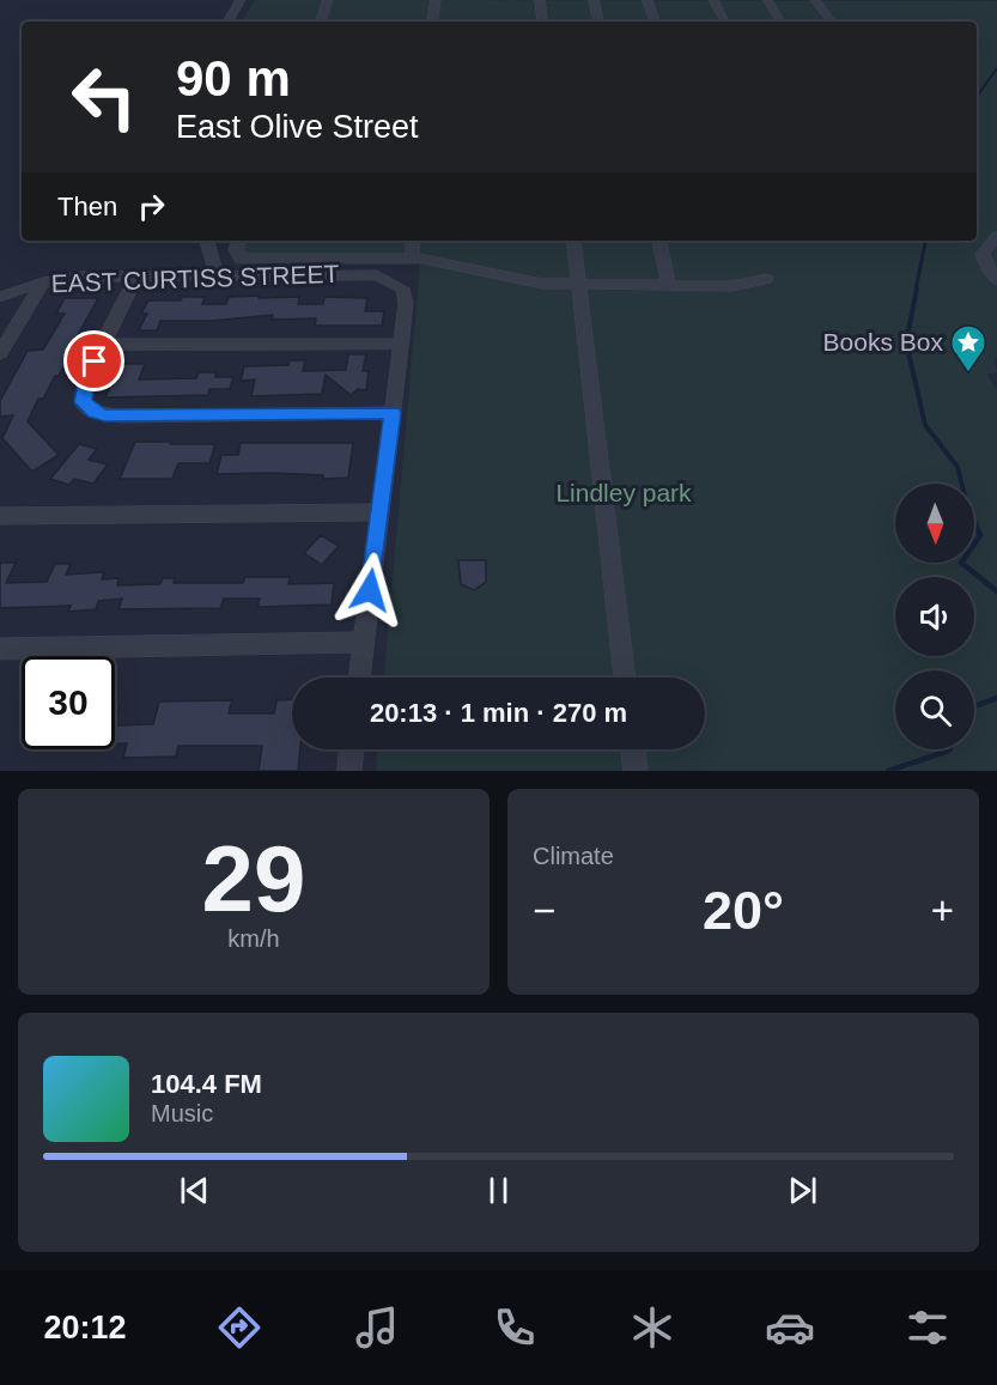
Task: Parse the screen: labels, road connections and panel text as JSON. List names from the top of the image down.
{
  "streets": {
    "street": ["EAST CURTISS STREET"]
  },
  "parks": ["Lindley park"],
  "places": {
    "place": ["Books Box"]
  },
  "north": "bottom",
  "page": {
    "turn": ["90 m", "East Olive Street"],
    "then": "Then",
    "limit": "30",
    "trip": "20:13 · 1 min · 270 m",
    "tile": [
      ["29", "km/h"],
      "Climate"
    ],
    "heat": ["−", "20°", "+"],
    "song": ["104.4 FM", "Music"],
    "tabs": "20:12"
  }
}
